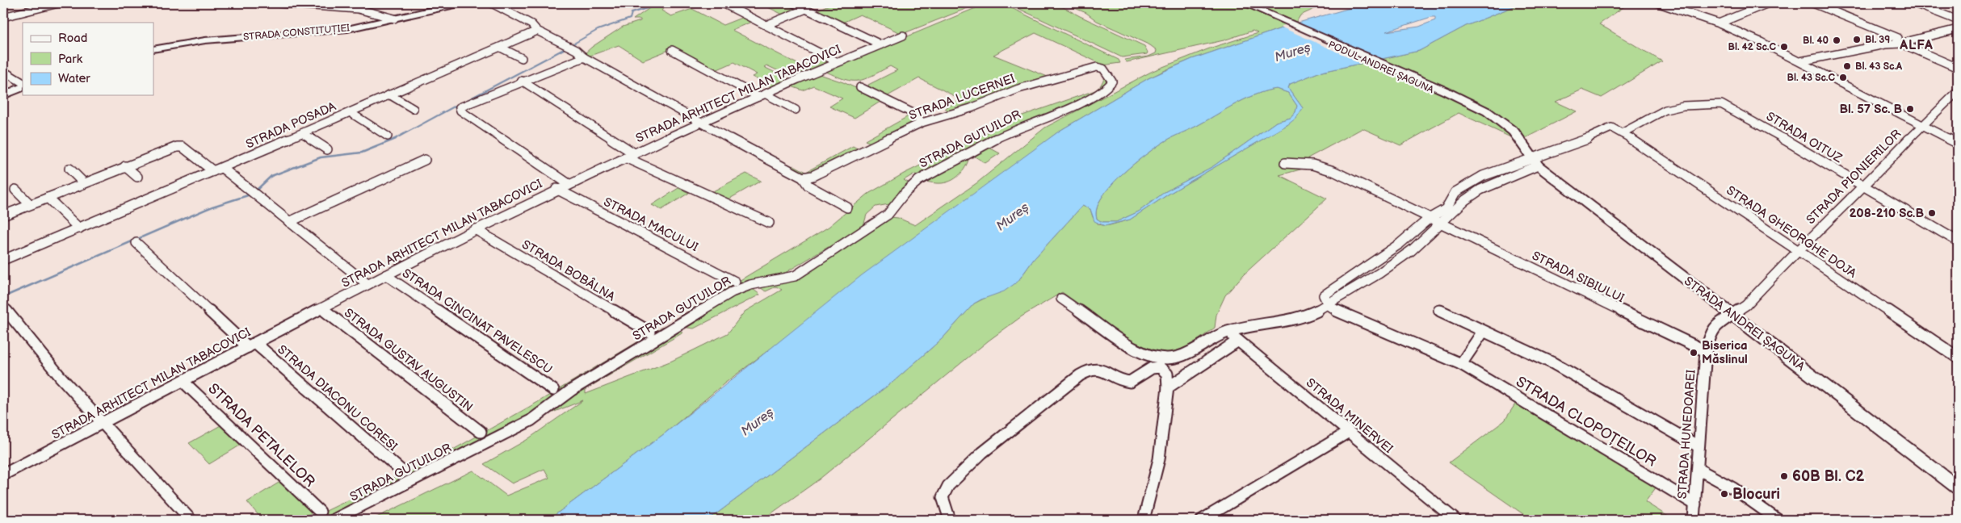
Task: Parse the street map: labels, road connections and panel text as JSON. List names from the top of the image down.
{
  "streets": {
    "street": [
      "STRADA CONSTITUȚIEI",
      "PODUL ANDREI ȘAGUNA",
      "STRADA ARHITECT MILAN TABACOVICI",
      "STRADA LUCERNEI",
      "STRADA POSADA",
      "STRADA OITUZ",
      "STRADA GUTUILOR",
      "STRADA PIONIERILOR",
      "STRADA MACULUI",
      "STRADA GHEORGHE DOJA",
      "STRADA BOBÂLNA",
      "STRADA SIBIULUI",
      "STRADA CINCINAT PAVELESCU",
      "STRADA ANDREI ȘAGUNA",
      "STRADA GUSTAV AUGUSTIN",
      "STRADA DIACONU CORESI",
      "STRADA MINERVEI",
      "STRADA CLOPOȚEILOR",
      "STRADA HUNEDOAREI",
      "STRADA PETALELOR"
    ]
  },
  "crossings": [
    ["PODUL ANDREI ȘAGUNA", "STRADA GHEORGHE DOJA"],
    ["PODUL ANDREI ȘAGUNA", "STRADA ANDREI ȘAGUNA"],
    ["STRADA ARHITECT MILAN TABACOVICI", "STRADA MACULUI"],
    ["STRADA ARHITECT MILAN TABACOVICI", "STRADA BOBÂLNA"],
    ["STRADA ARHITECT MILAN TABACOVICI", "STRADA CINCINAT PAVELESCU"],
    ["STRADA ARHITECT MILAN TABACOVICI", "STRADA GUSTAV AUGUSTIN"],
    ["STRADA ARHITECT MILAN TABACOVICI", "STRADA DIACONU CORESI"],
    ["STRADA ARHITECT MILAN TABACOVICI", "STRADA PETALELOR"],
    ["STRADA LUCERNEI", "STRADA GUTUILOR"],
    ["STRADA OITUZ", "STRADA PIONIERILOR"],
    ["STRADA OITUZ", "STRADA GHEORGHE DOJA"],
    ["STRADA PIONIERILOR", "STRADA GHEORGHE DOJA"],
    ["STRADA PIONIERILOR", "STRADA ANDREI ȘAGUNA"],
    ["STRADA PIONIERILOR", "STRADA HUNEDOAREI"],
    ["STRADA GHEORGHE DOJA", "STRADA ANDREI ȘAGUNA"],
    ["STRADA SIBIULUI", "STRADA HUNEDOAREI"],
    ["STRADA ANDREI ȘAGUNA", "STRADA HUNEDOAREI"],
    ["STRADA CLOPOȚEILOR", "STRADA HUNEDOAREI"]
  ],
  "districts": ["ALFA"],
  "water": ["Mureș"],
  "places": [
    "Bl. 39",
    "Bl. 40",
    "Bl. 42 Sc.C",
    "Bl. 43 Sc.A",
    "Bl. 43 Sc.C",
    "Bl. 57 Sc. B",
    "208-210 Sc.B",
    "Biserica Măslinul",
    "60B Bl. C2",
    "Blocuri"
  ],
  "legend": ["Road", "Park", "Water"]
}
